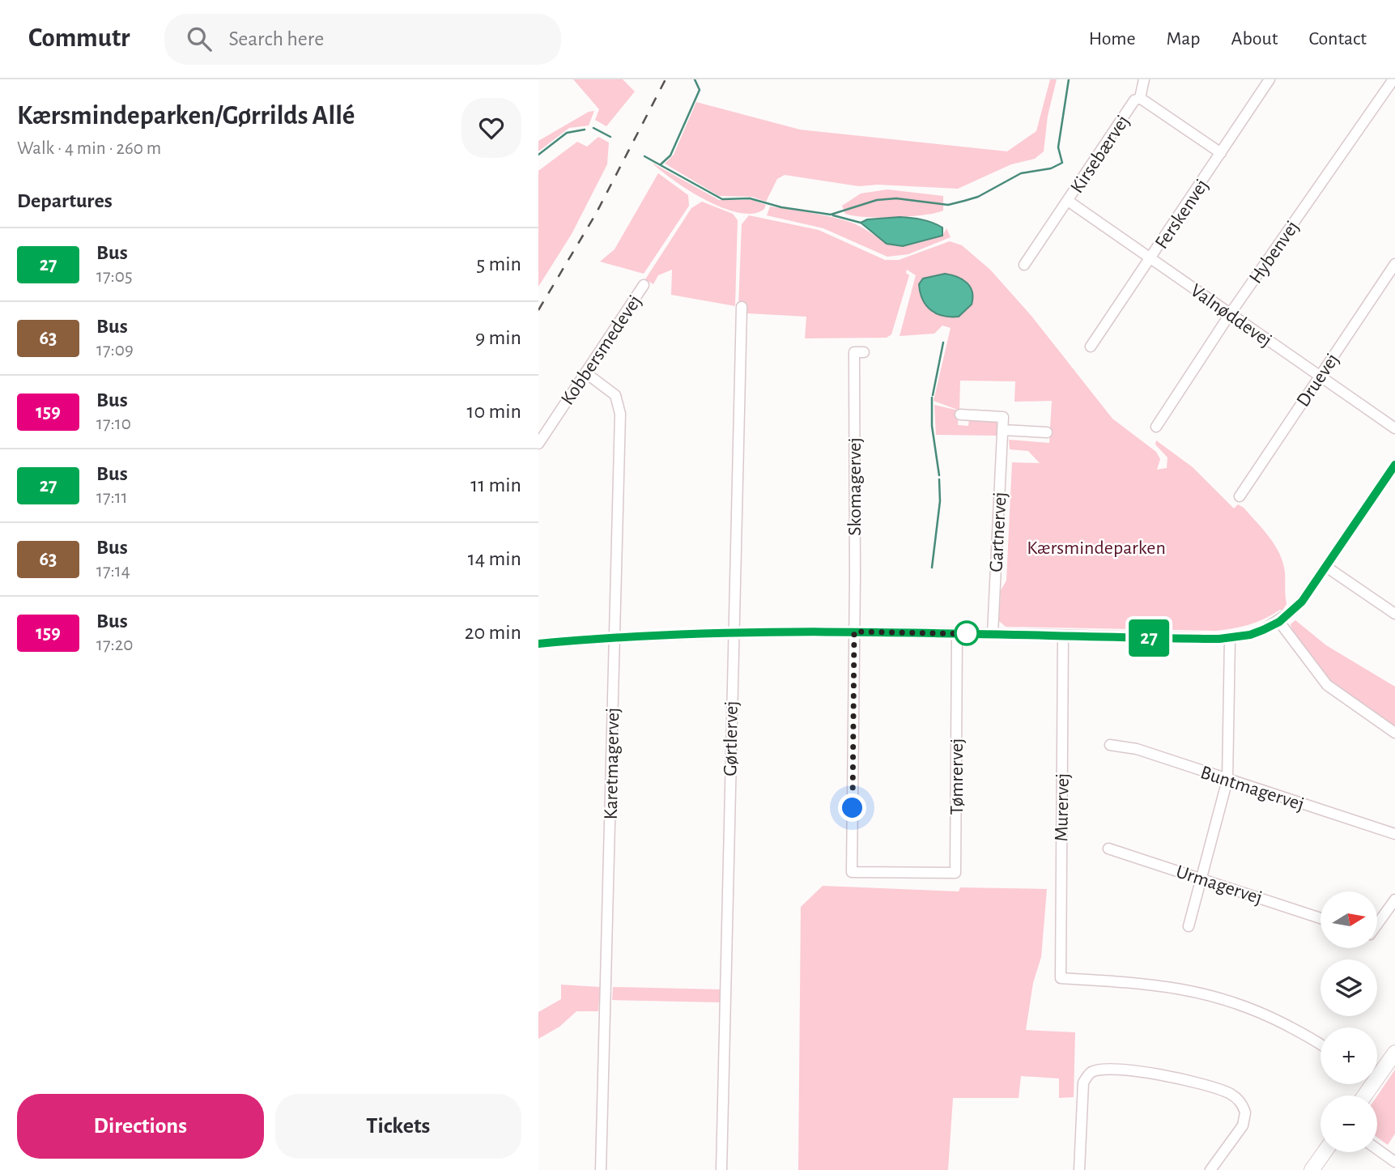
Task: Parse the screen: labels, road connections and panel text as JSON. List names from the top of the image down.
{
  "streets": {
    "street": [
      "Kirsebærvej",
      "Ferskenvej",
      "Hybenvej",
      "Valnøddevej",
      "Kobbersmedevej",
      "Druevej",
      "Skomagervej",
      "Gartnervej",
      "Gørtlervej",
      "Karetmagervej",
      "Tømrervej",
      "Buntmagervej",
      "Murervej",
      "Urmagervej"
    ]
  },
  "crossings": [
    ["Kirsebærvej", "Ferskenvej"],
    ["Kirsebærvej", "Valnøddevej"],
    ["Ferskenvej", "Valnøddevej"],
    ["Hybenvej", "Valnøddevej"],
    ["Valnøddevej", "Druevej"],
    ["Kobbersmedevej", "Karetmagervej"],
    ["Skomagervej", "Tømrervej"]
  ],
  "parks": ["Kærsmindeparken"],
  "lines": ["bus line 27"],
  "north": "right",
  "page": {
    "header": "Commutr",
    "search": "Search here",
    "nav": [
      "Home",
      "Map",
      "About",
      "Contact"
    ],
    "heading": [
      ["Kærsmindeparken/Gørrilds Allé", "Walk · 4 min · 260 m"],
      "Departures"
    ],
    "on_map": "27",
    "list": [
      {
        "mark": "27",
        "name": "Bus",
        "note": "17:05",
        "value": "5 min"
      },
      {
        "mark": "63",
        "name": "Bus",
        "note": "17:09",
        "value": "9 min"
      },
      {
        "mark": "159",
        "name": "Bus",
        "note": "17:10",
        "value": "10 min"
      },
      {
        "mark": "27",
        "name": "Bus",
        "note": "17:11",
        "value": "11 min"
      },
      {
        "mark": "63",
        "name": "Bus",
        "note": "17:14",
        "value": "14 min"
      },
      {
        "mark": "159",
        "name": "Bus",
        "note": "17:20",
        "value": "20 min"
      }
    ],
    "map_buttons": ["+", "−"],
    "buttons": ["Directions", "Tickets"]
  }
}
